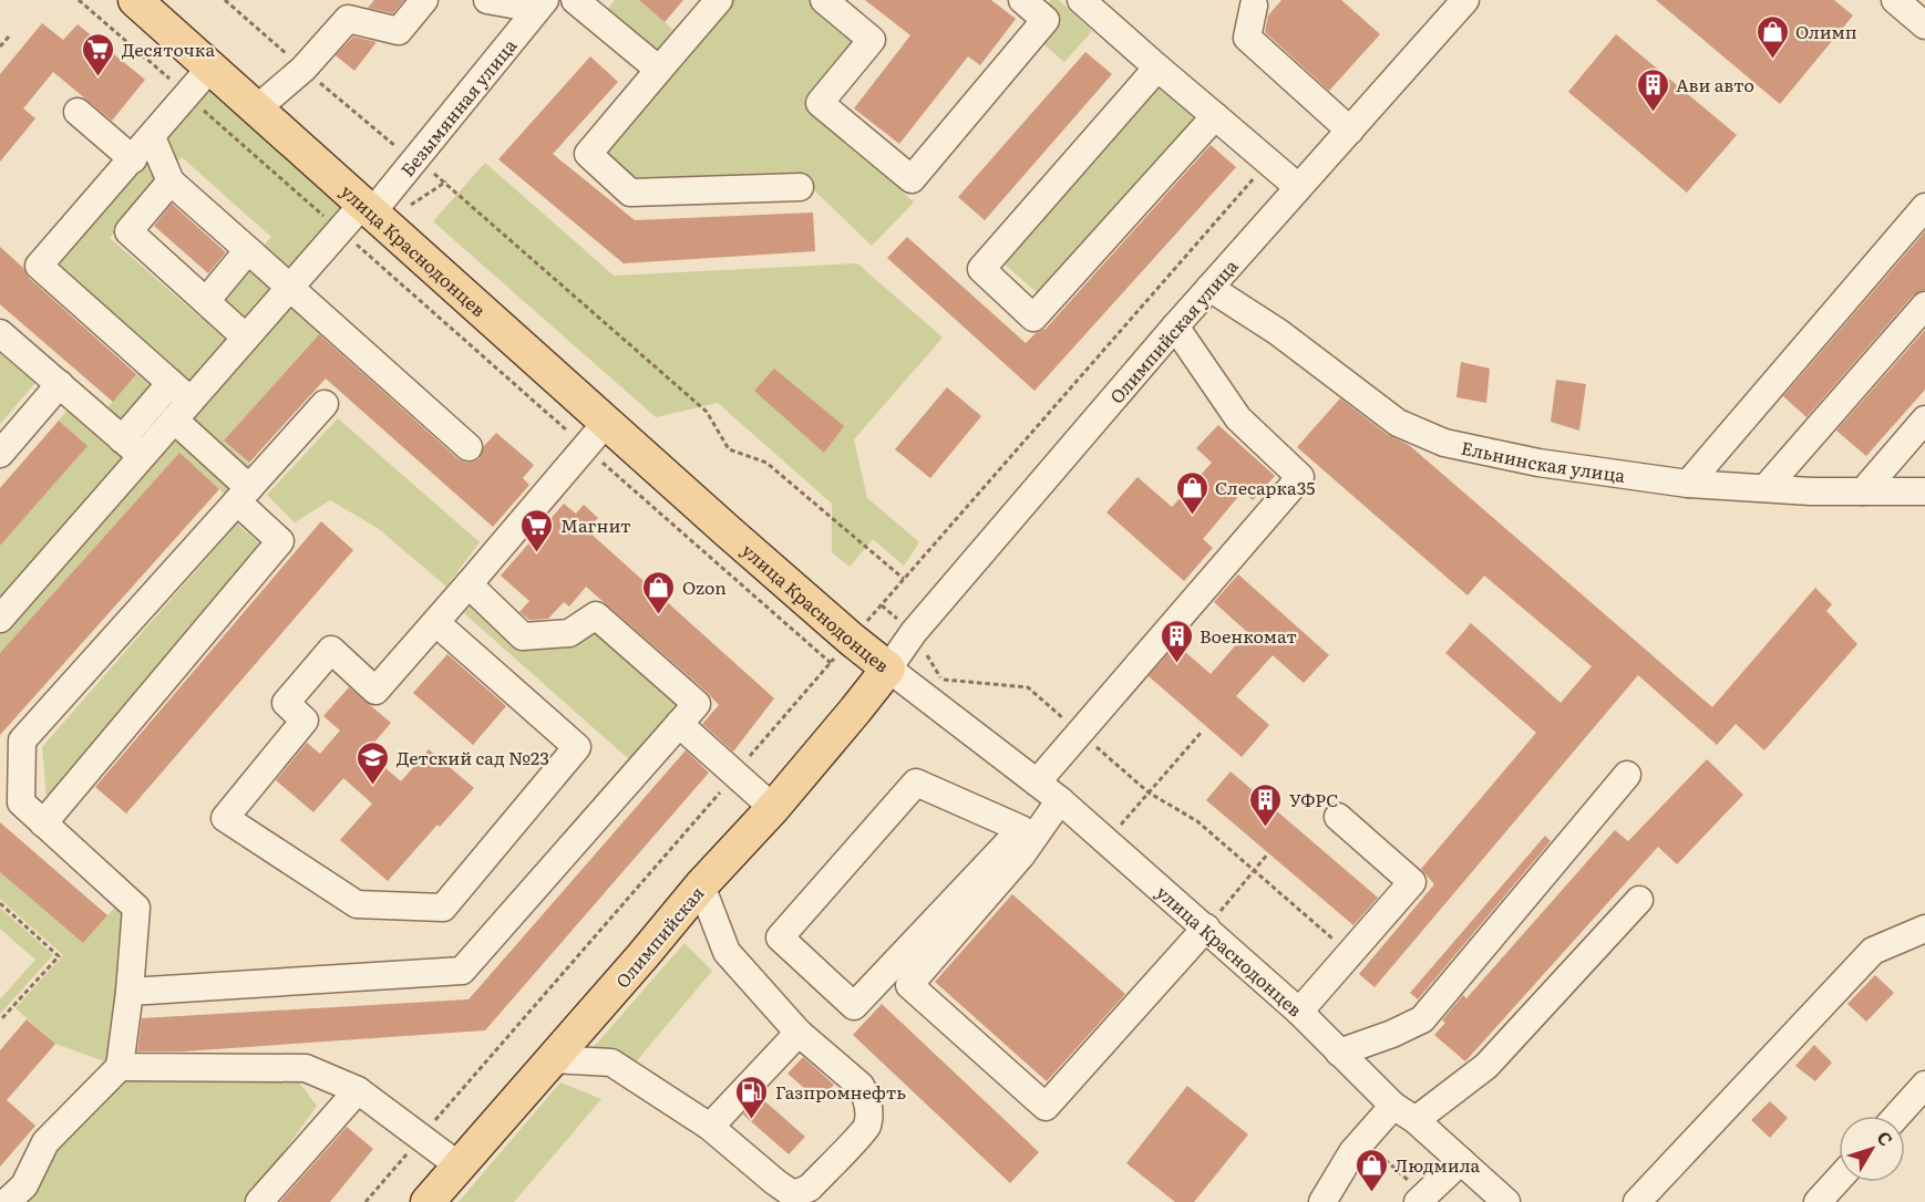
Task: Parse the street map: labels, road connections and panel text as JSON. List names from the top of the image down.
{
  "streets": {
    "main road": ["улица Краснодонцев", "Олимпийская"],
    "street": ["Безымянная улица", "Олимпийская улица", "Ельнинская улица"]
  },
  "crossings": [
    ["Безымянная улица", "улица Краснодонцев"],
    ["улица Краснодонцев", "Олимпийская улица"],
    ["улица Краснодонцев", "Олимпийская"],
    ["Олимпийская улица", "Ельнинская улица"],
    ["Олимпийская улица", "Олимпийская"]
  ],
  "places": {
    "shop": [
      "Олимп",
      "Слесарка35",
      "Ozon",
      "Людмила"
    ],
    "supermarket": ["Десяточка", "Магнит"],
    "building": ["Ави авто", "Военкомат", "УФРС"],
    "school or university": ["Детский сад №23"],
    "fuel station": ["Газпромнефть"]
  },
  "north": "top right"
}
